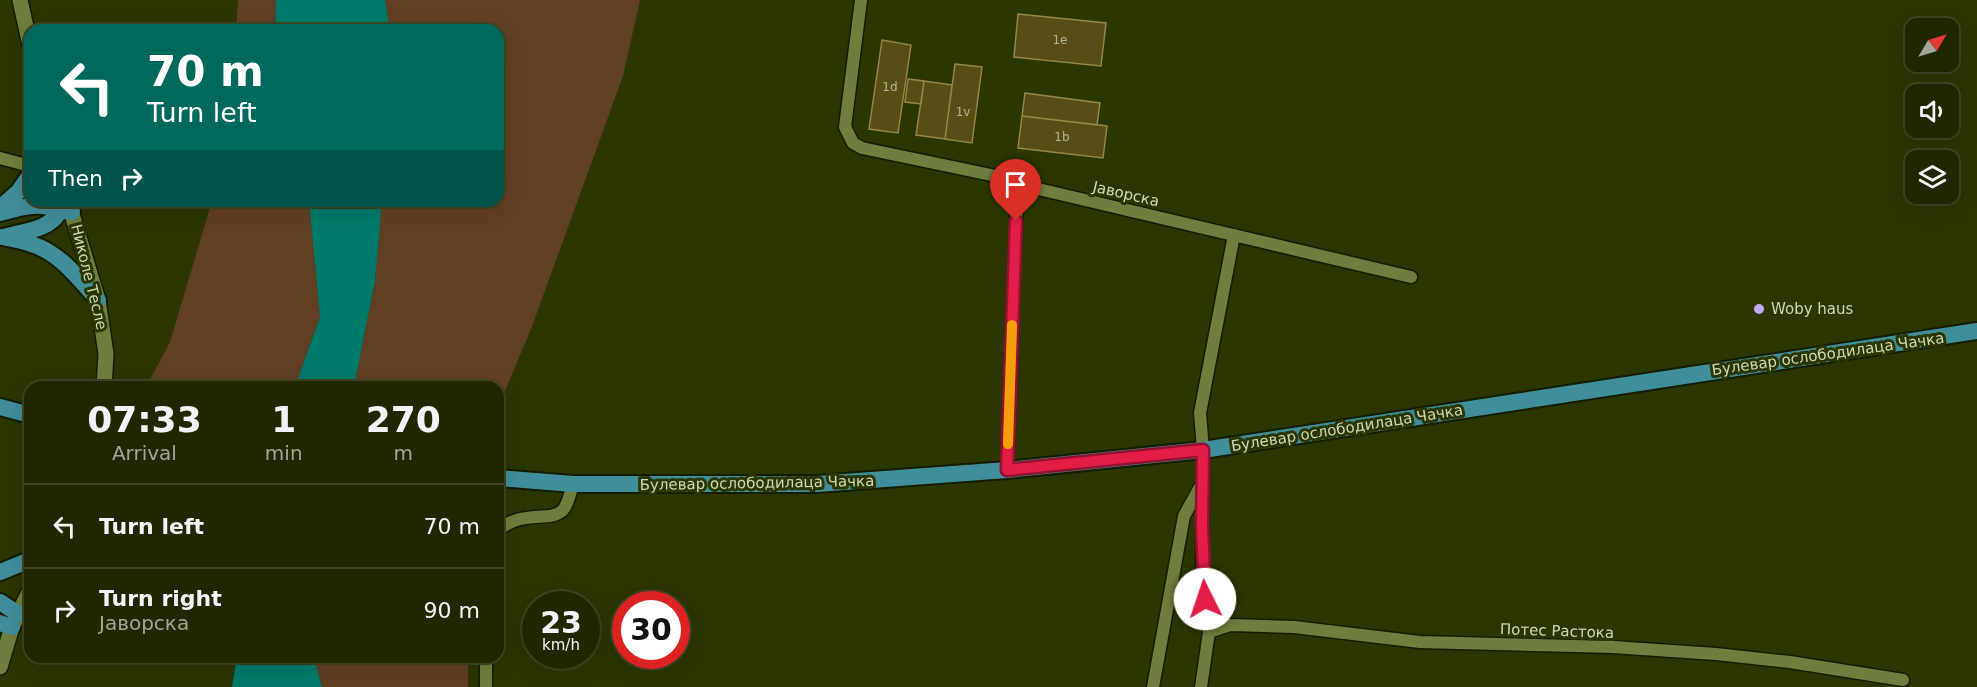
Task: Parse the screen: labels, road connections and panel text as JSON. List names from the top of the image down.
{
  "streets": {
    "main road": ["Булевар ослободилаца Чачка"],
    "street": ["Јаворска", "Николе Тесле", "Потес Растока"]
  },
  "places": ["Woby haus"],
  "house_numbers": [
    "1e",
    "1d",
    "1v",
    "1b"
  ],
  "north": "top right",
  "page": {
    "turn": ["70 m", "Turn left"],
    "then": "Then",
    "eta": [
      "07:33",
      "Arrival",
      "1",
      "min",
      "270",
      "m"
    ],
    "list": [
      {
        "name": "Turn left",
        "value": "70 m"
      },
      {
        "name": "Turn right",
        "note": "Јаворска",
        "value": "90 m"
      }
    ],
    "speed": "23 km/h",
    "limit": "30"
  }
}
